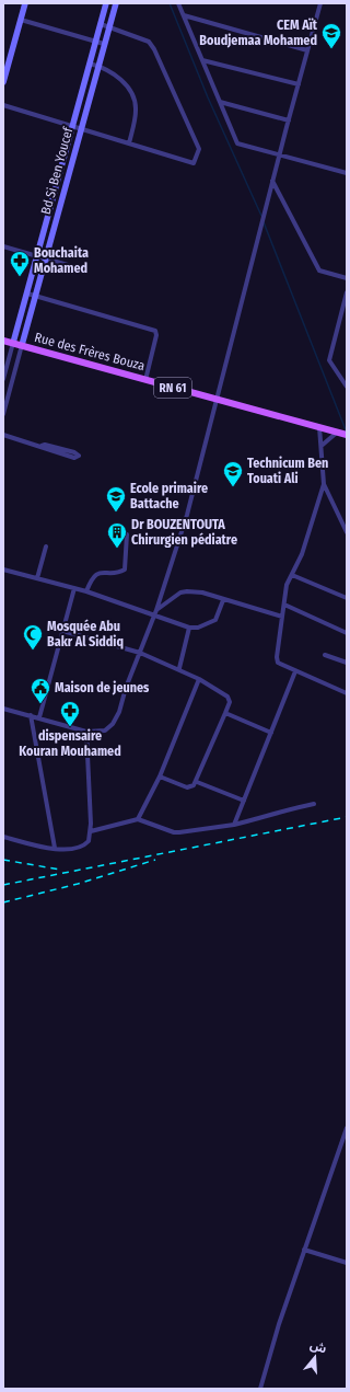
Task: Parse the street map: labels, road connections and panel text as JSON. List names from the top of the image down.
{
  "streets": {
    "main road": ["Rue des Frères Bouza", "RN 61"],
    "street": ["Bd Si Ben Youcef"]
  },
  "crossings": [
    ["Bd Si Ben Youcef", "Rue des Frères Bouza"]
  ],
  "places": {
    "school or university": ["CEM Aït Boudjemaa Mohamed", "Technicum Ben Touati Ali", "Ecole primaire Battache"],
    "pharmacy": ["Bouchaita Mohamed", "dispensaire Kouran Mouhamed"],
    "building": ["Dr BOUZENTOUTA Chirurgien pédiatre"],
    "mosque": ["Mosquée Abu Bakr Al Siddiq"],
    "public building": ["Maison de jeunes"]
  },
  "north": "top"
}
